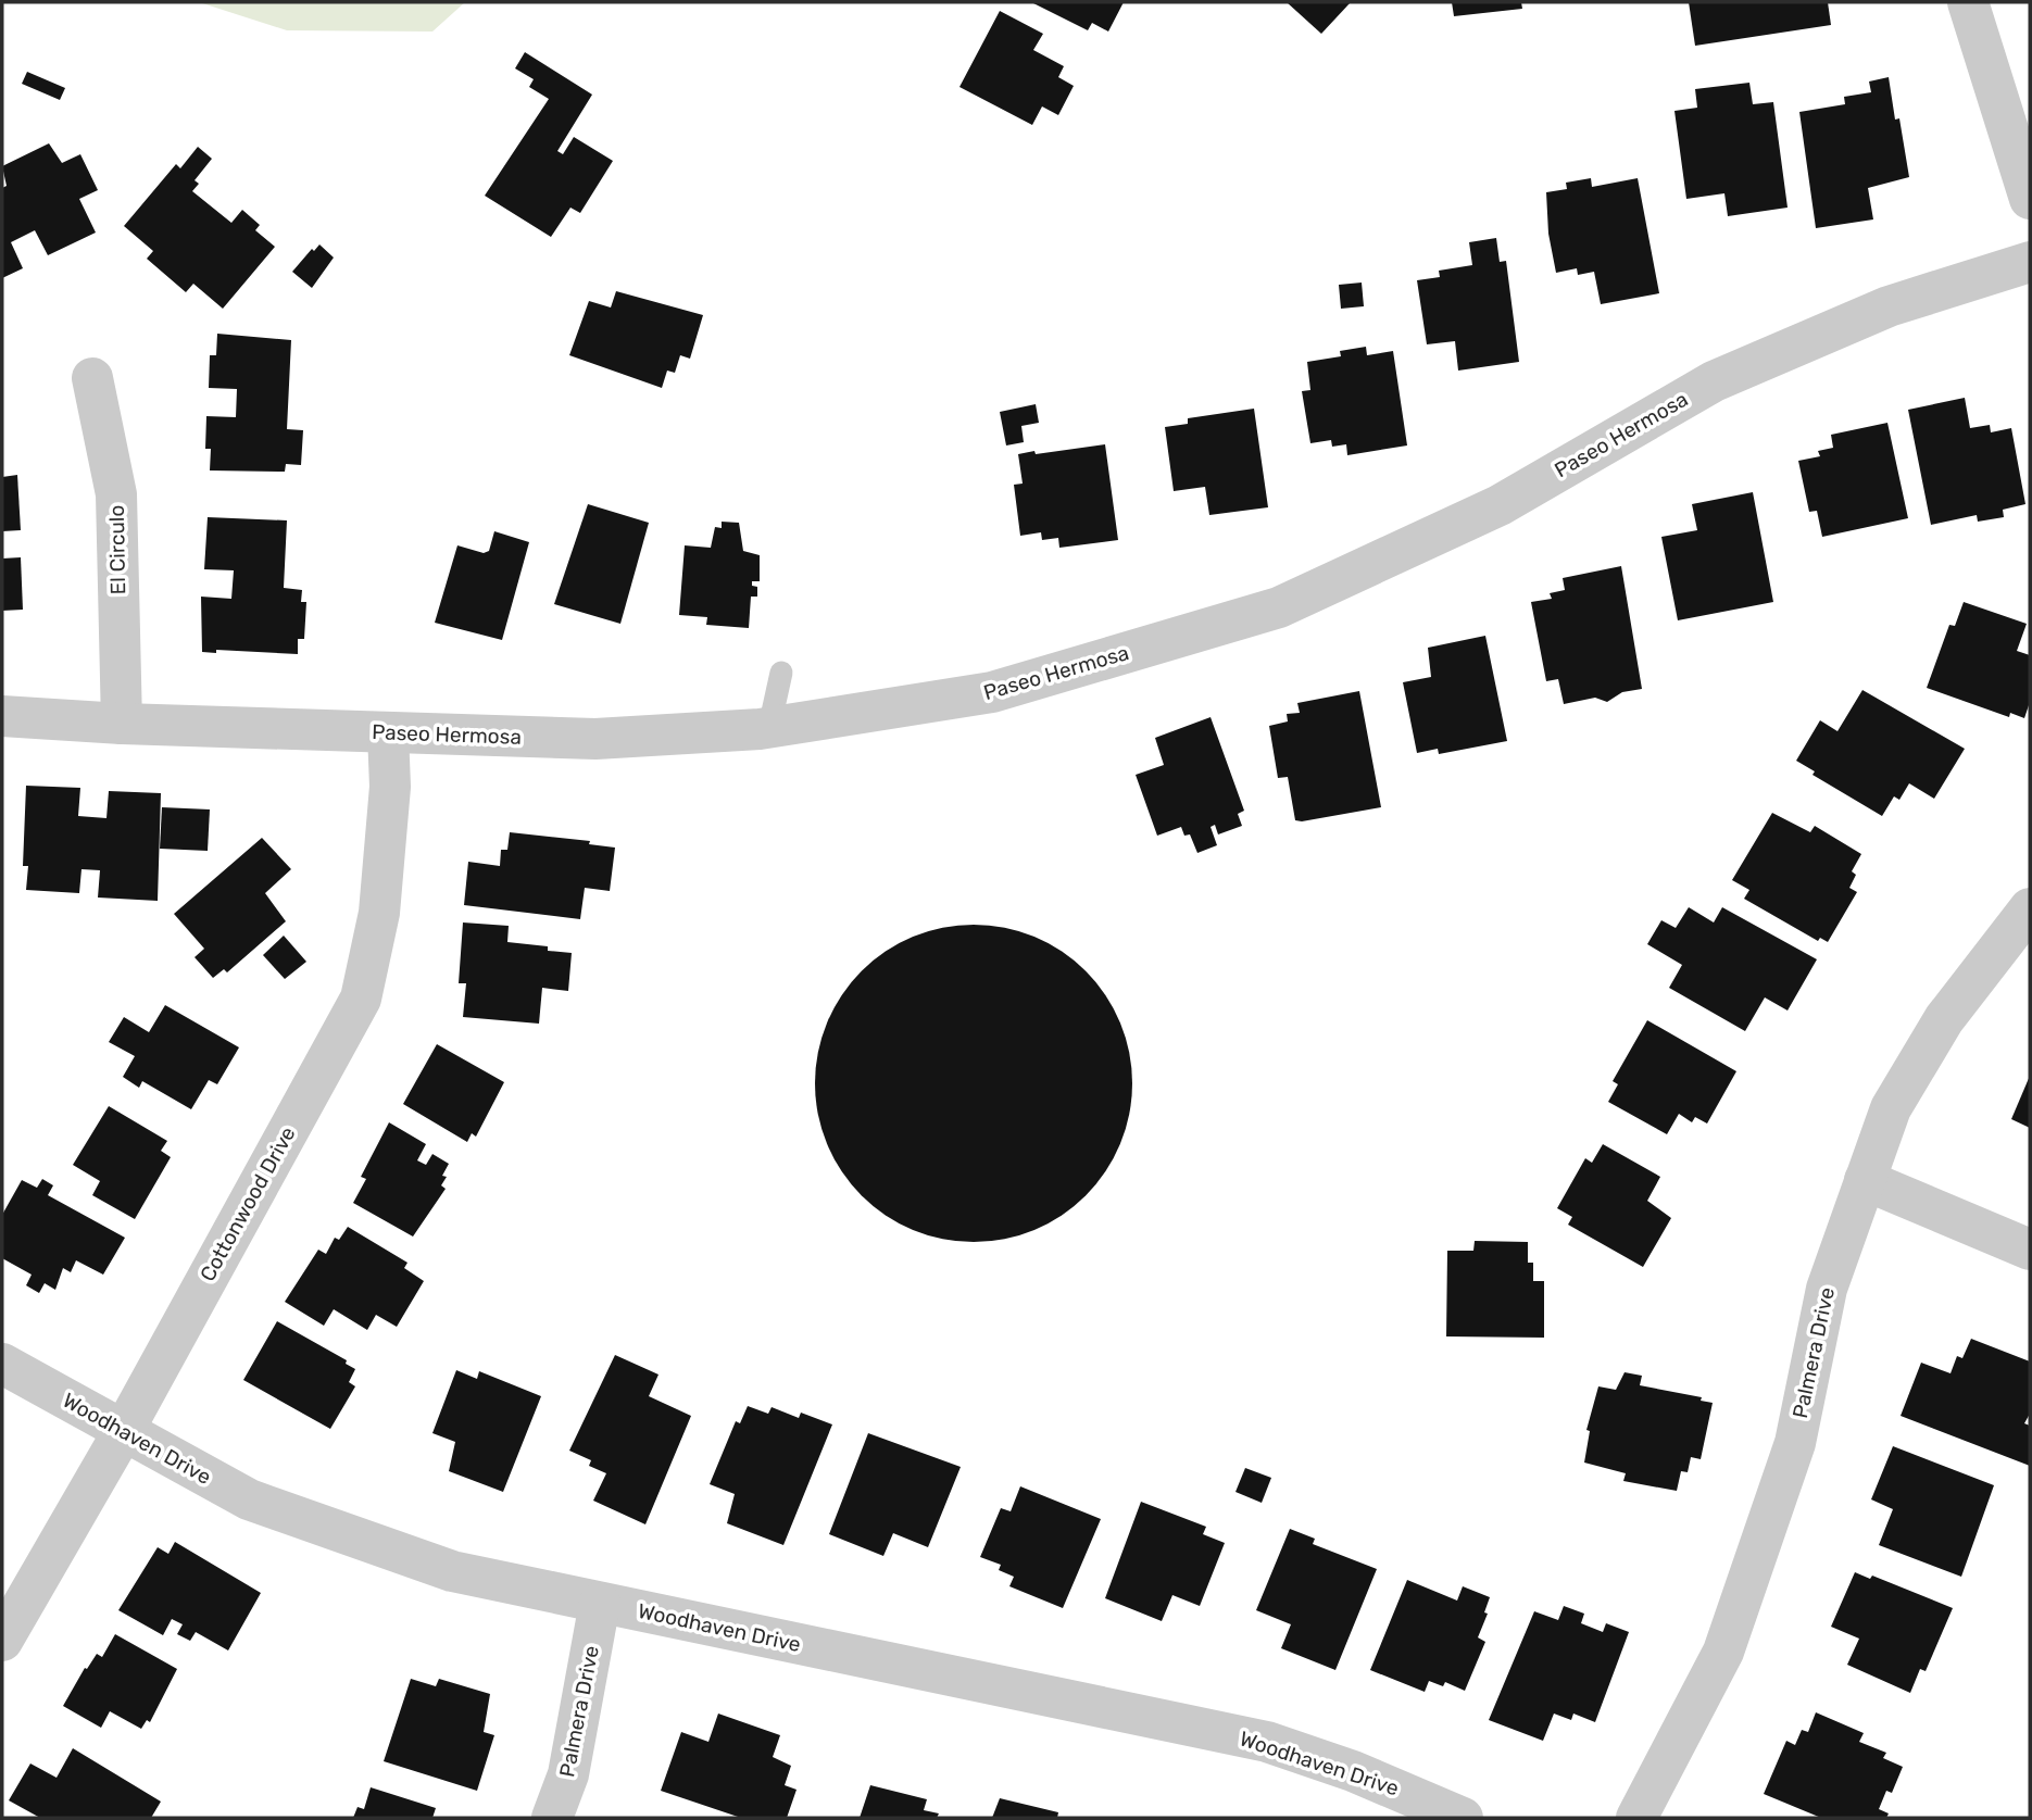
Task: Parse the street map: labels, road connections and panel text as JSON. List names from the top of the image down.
{
  "streets": {
    "street": [
      "Paseo Hermosa",
      "El Circulo",
      "Cottonwood Drive",
      "Palmera Drive",
      "Woodhaven Drive"
    ]
  },
  "crossings": [
    ["Paseo Hermosa", "El Circulo"],
    ["Paseo Hermosa", "Cottonwood Drive"],
    ["Cottonwood Drive", "Woodhaven Drive"],
    ["Palmera Drive", "Woodhaven Drive"]
  ]
}
